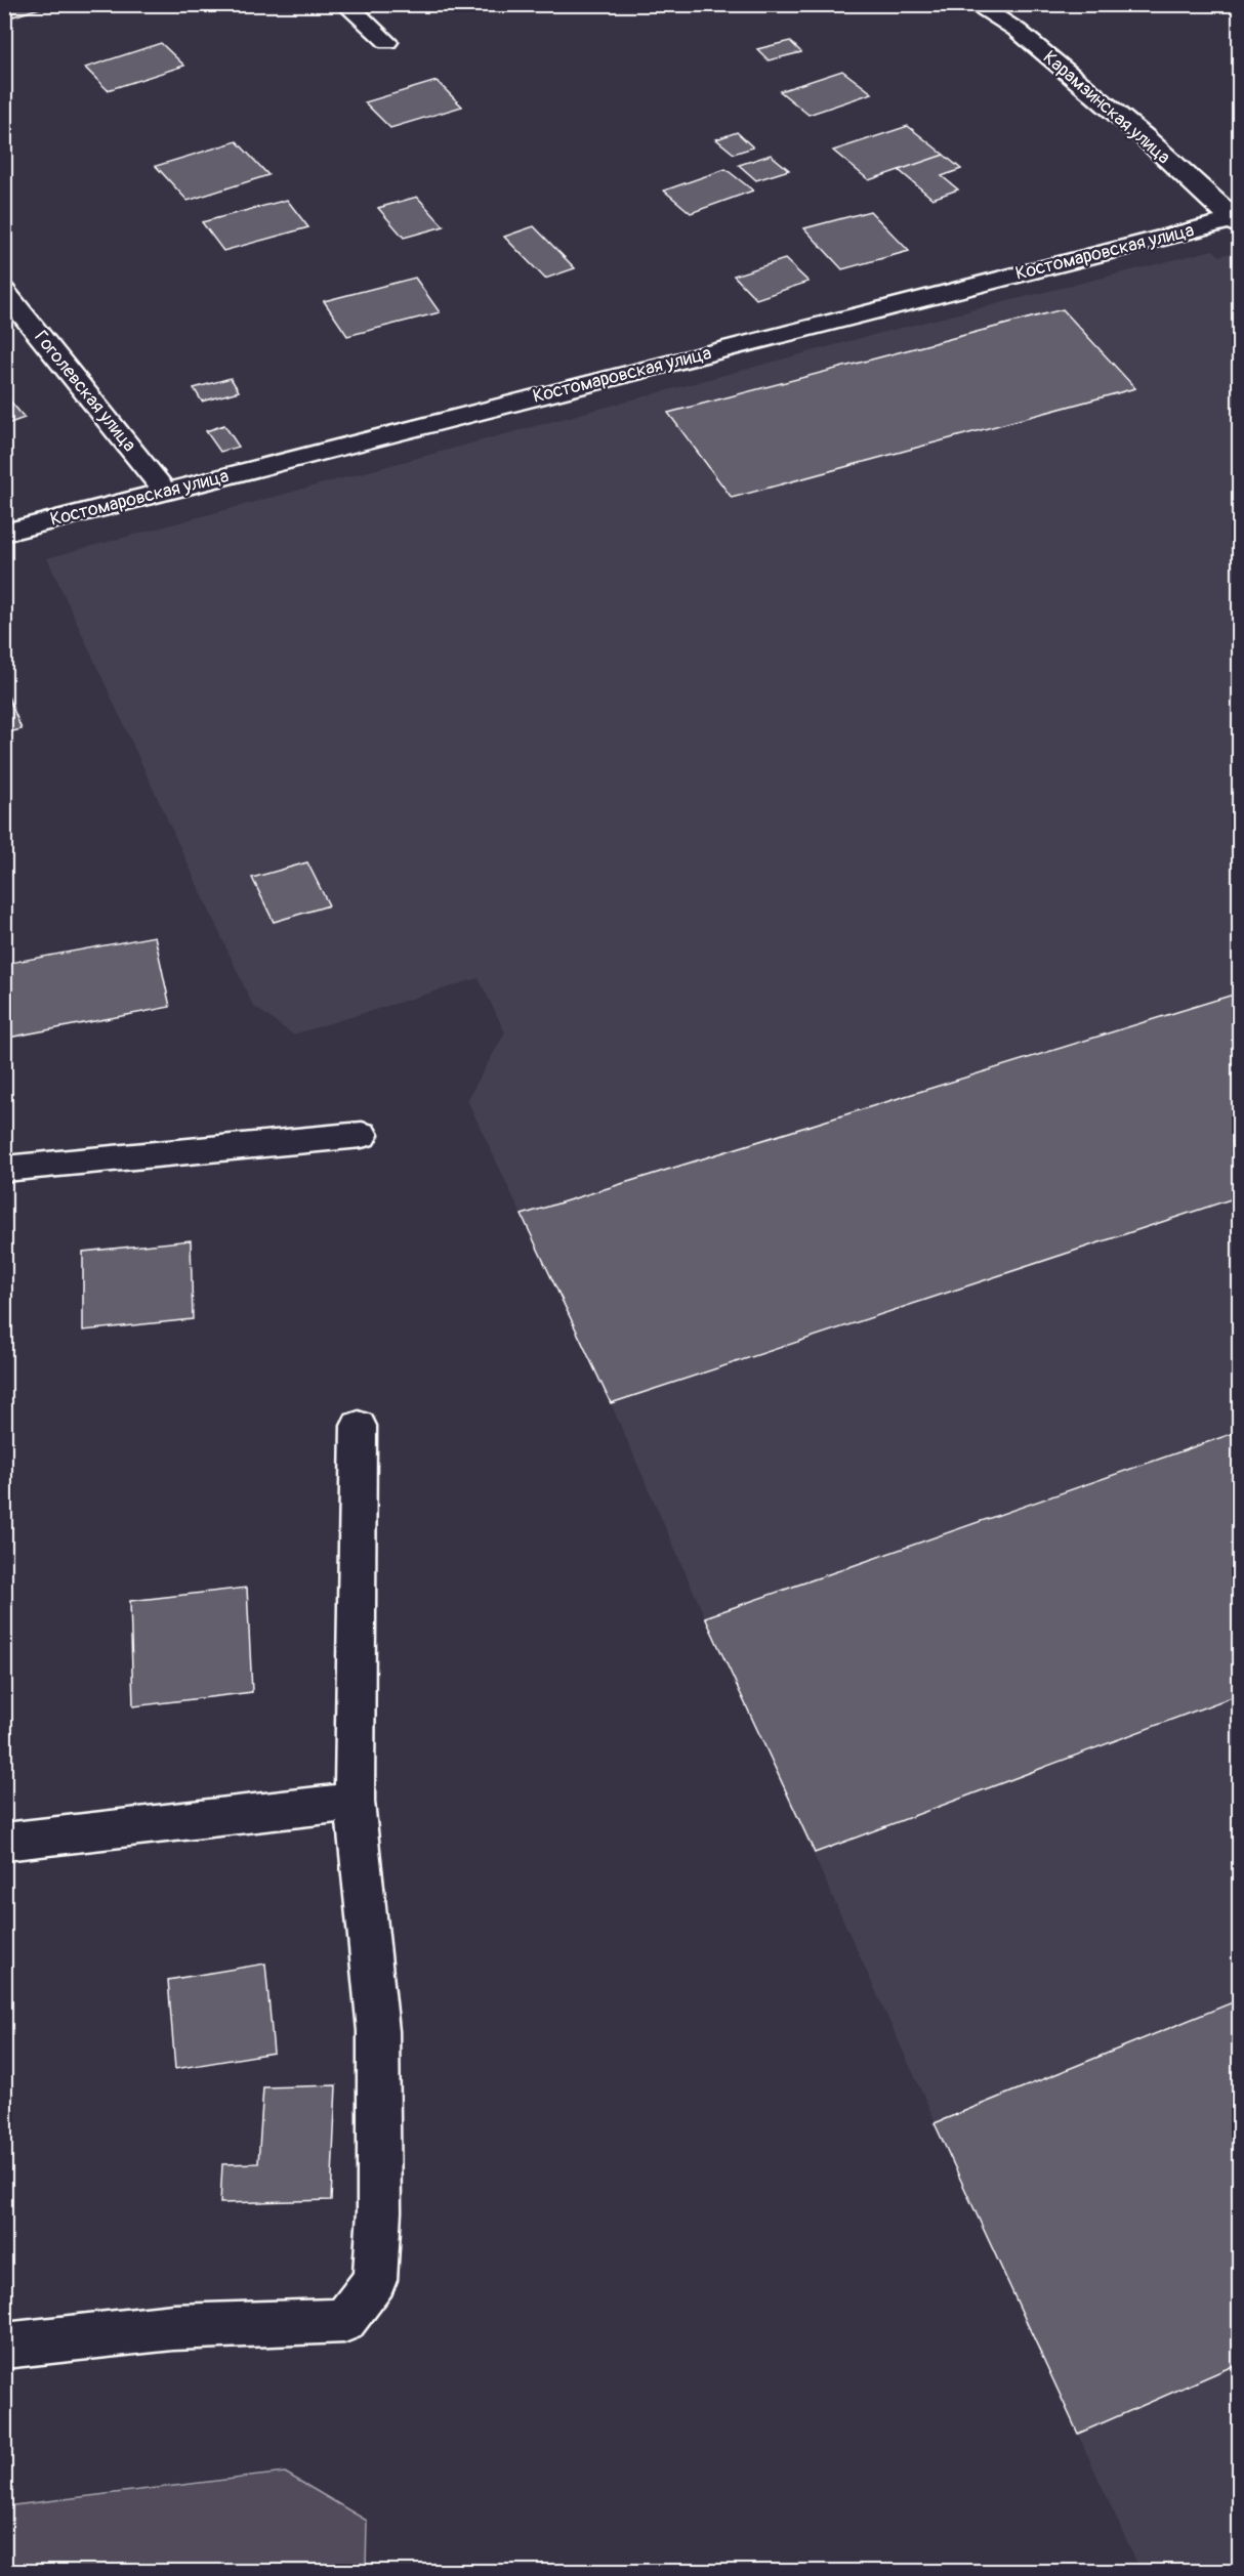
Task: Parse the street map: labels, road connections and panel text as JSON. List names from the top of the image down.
{
  "streets": {
    "street": ["Карамзинская улица", "Костомаровская улица", "Гоголевская улица"]
  },
  "crossings": [
    ["Карамзинская улица", "Костомаровская улица"],
    ["Костомаровская улица", "Гоголевская улица"]
  ]
}
